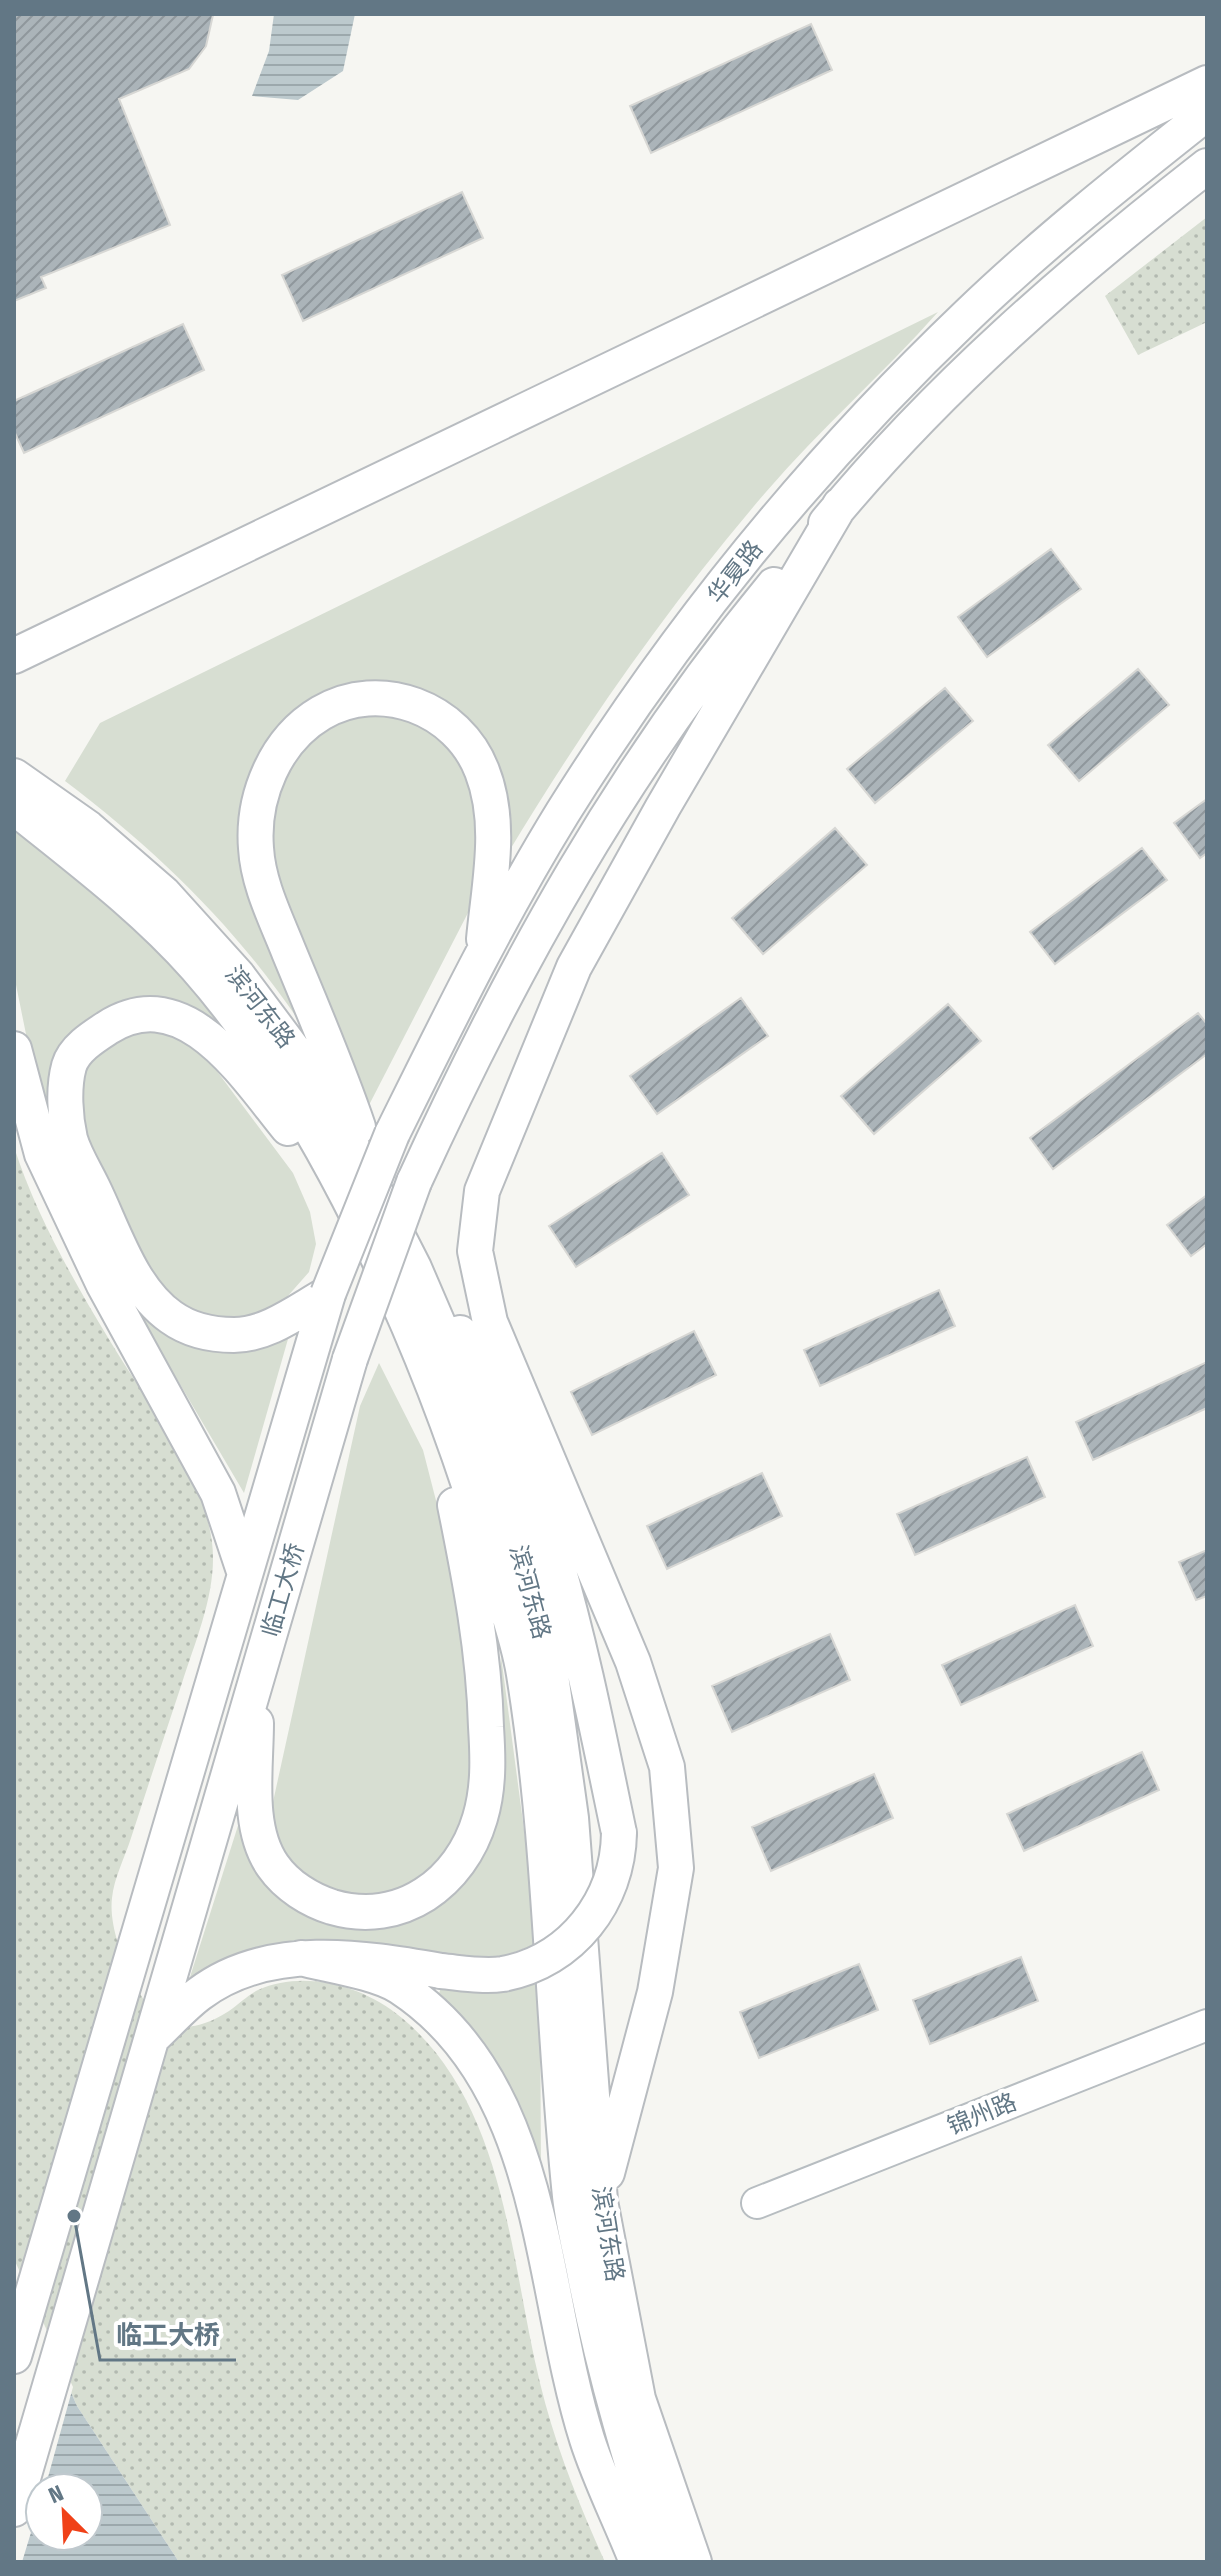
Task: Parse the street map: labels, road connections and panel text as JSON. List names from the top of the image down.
{
  "streets": {
    "main road": ["华夏路", "滨河东路", "临工大桥"],
    "street": ["锦州路"]
  },
  "crossings": [
    ["华夏路", "临工大桥"]
  ],
  "places": ["临工大桥"],
  "north": "top left"
}
